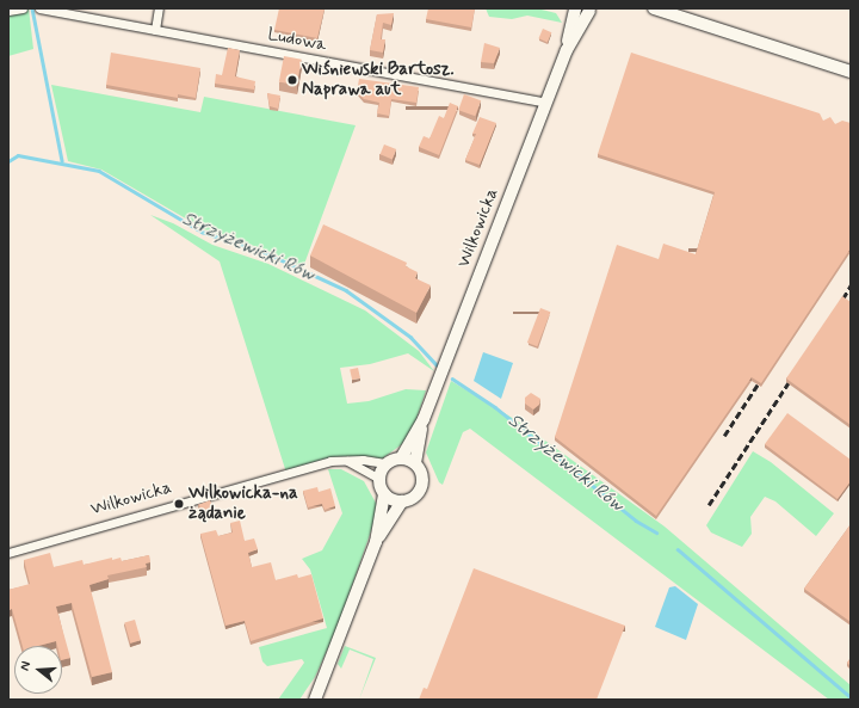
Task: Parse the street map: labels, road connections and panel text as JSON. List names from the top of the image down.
{
  "streets": {
    "main road": ["Wilkowicka"],
    "street": ["Ludowa"]
  },
  "crossings": [
    ["Ludowa", "Wilkowicka"]
  ],
  "water": ["Strzyżewicki Rów"],
  "places": ["Wiśniewski Bartosz. Naprawa aut", "Wilkowicka-na żądanie"],
  "north": "left"
}
